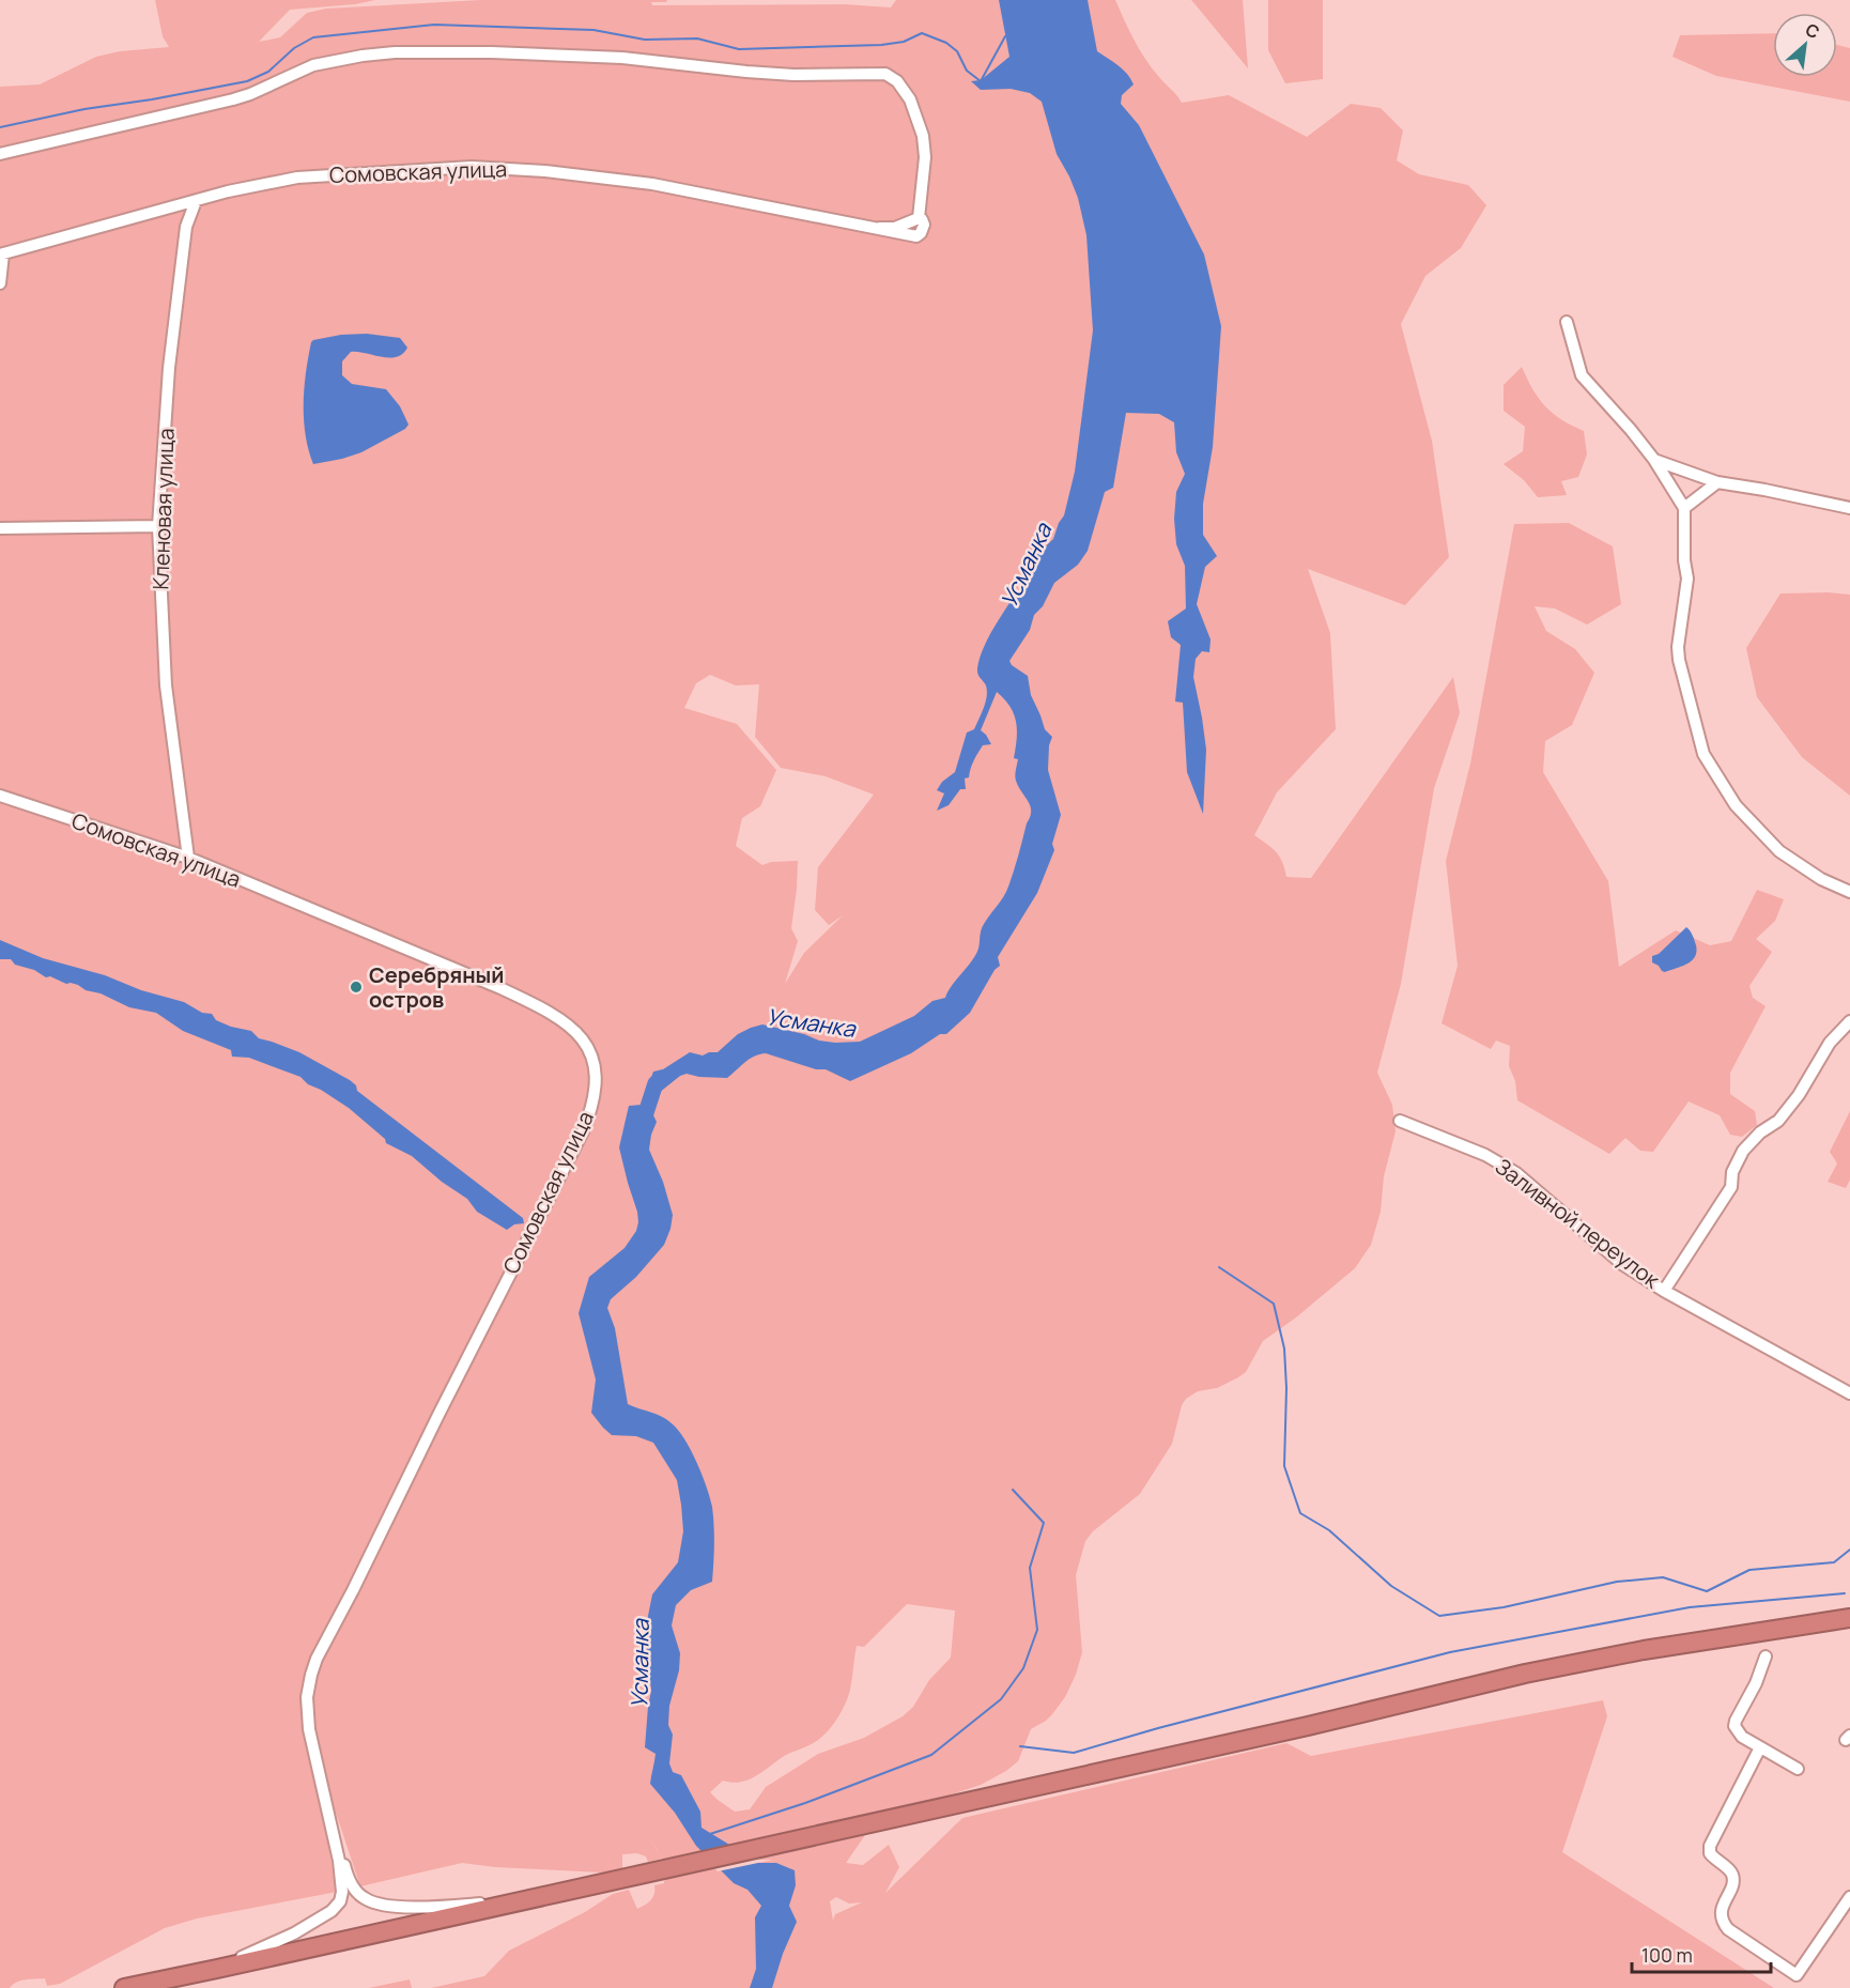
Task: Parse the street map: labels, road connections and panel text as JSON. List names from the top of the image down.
{
  "streets": {
    "street": ["Сомовская улица", "Кленовая улица", "Заливной переулок"]
  },
  "crossings": [
    ["Сомовская улица", "Кленовая улица"]
  ],
  "water": ["Усманка"],
  "places": ["Серебряный остров"],
  "scale_bar": "100 m",
  "north": "top right"
}
